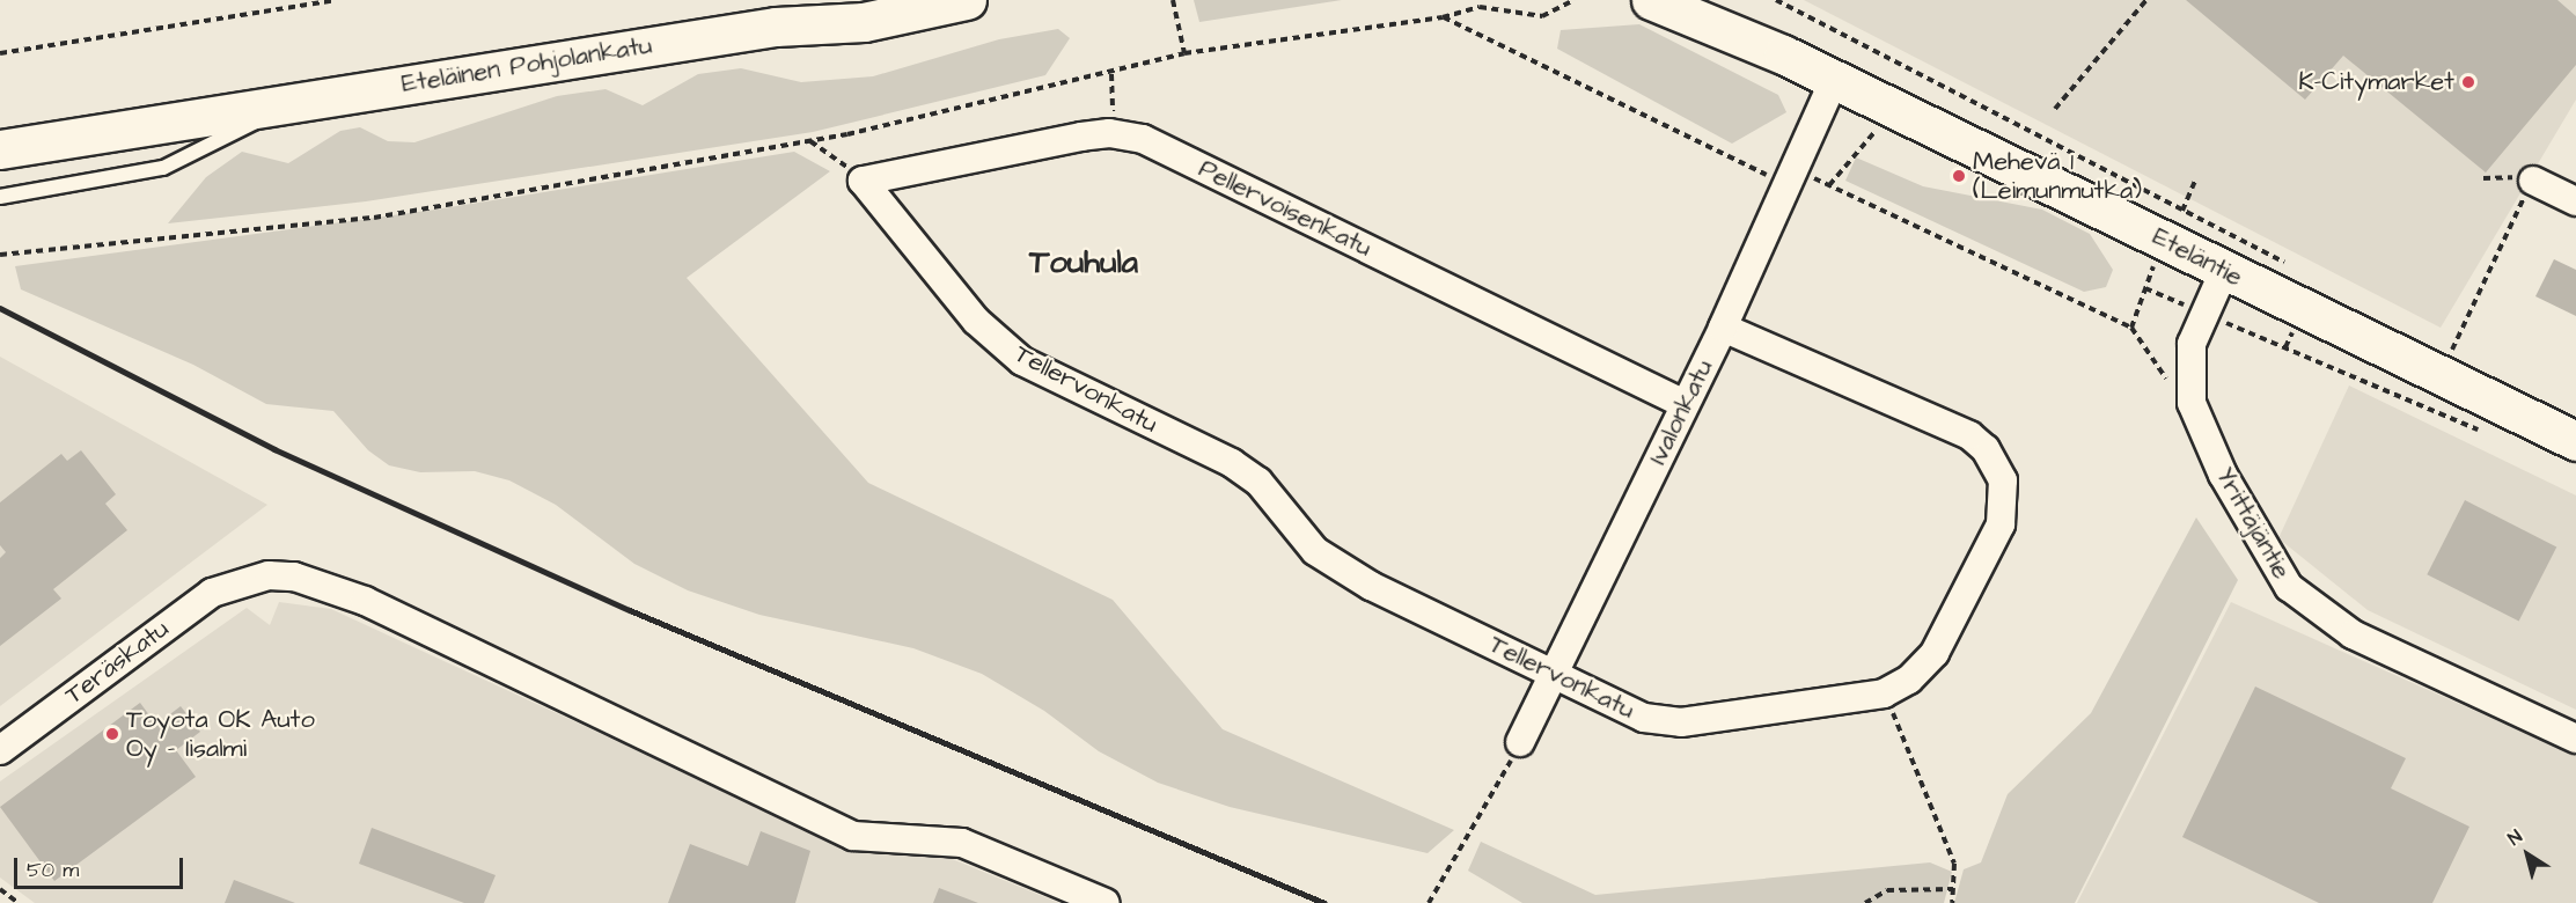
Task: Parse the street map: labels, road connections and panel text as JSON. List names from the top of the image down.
{
  "streets": {
    "street": [
      "Eteläinen Pohjolankatu",
      "Pellervoisenkatu",
      "Eteläntie",
      "Tellervonkatu",
      "Ivalonkatu",
      "Yrittäjäntie",
      "Teräskatu"
    ]
  },
  "crossings": [
    ["Pellervoisenkatu", "Tellervonkatu"],
    ["Pellervoisenkatu", "Ivalonkatu"],
    ["Eteläntie", "Ivalonkatu"],
    ["Eteläntie", "Yrittäjäntie"],
    ["Tellervonkatu", "Ivalonkatu"]
  ],
  "districts": ["Touhula"],
  "places": ["K-Citymarket", "Mehevä 1 (Leimunmutka)", "Toyota OK Auto Oy - Iisalmi"],
  "scale_bar": "50 m",
  "north": "top left"
}
